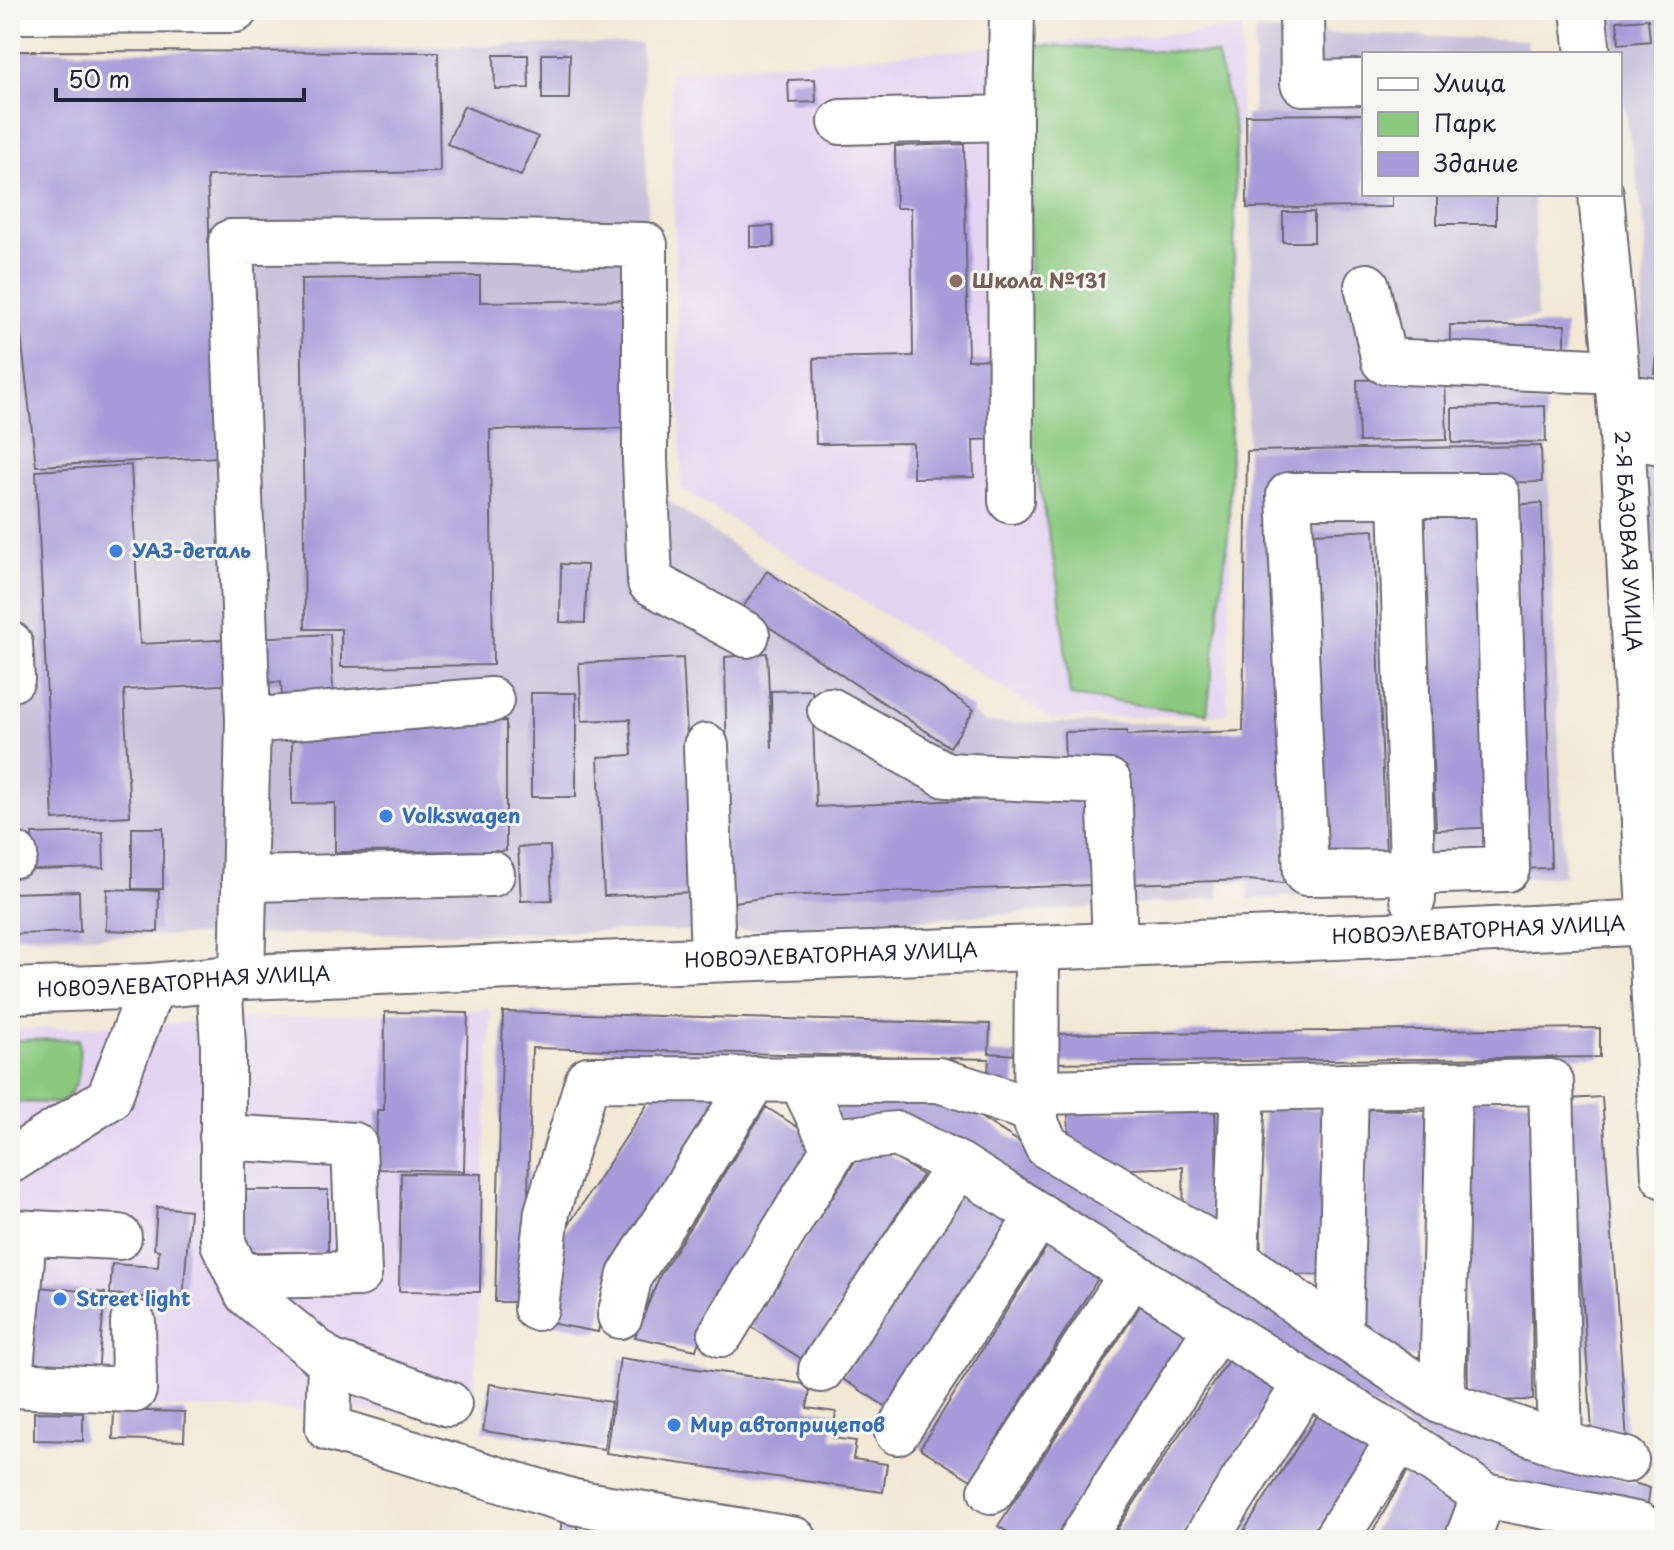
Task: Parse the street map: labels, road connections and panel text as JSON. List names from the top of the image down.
{
  "streets": {
    "street": ["2-Я БАЗОВАЯ УЛИЦА", "НОВОЭЛЕВАТОРНАЯ УЛИЦА"]
  },
  "crossings": [
    ["2-Я БАЗОВАЯ УЛИЦА", "НОВОЭЛЕВАТОРНАЯ УЛИЦА"]
  ],
  "places": [
    "Школа №131",
    "УАЗ-деталь",
    "Volkswagen",
    "Street light",
    "Мир автоприцепов"
  ],
  "legend": ["Улица", "Парк", "Здание"],
  "scale_bar": "50 m"
}
